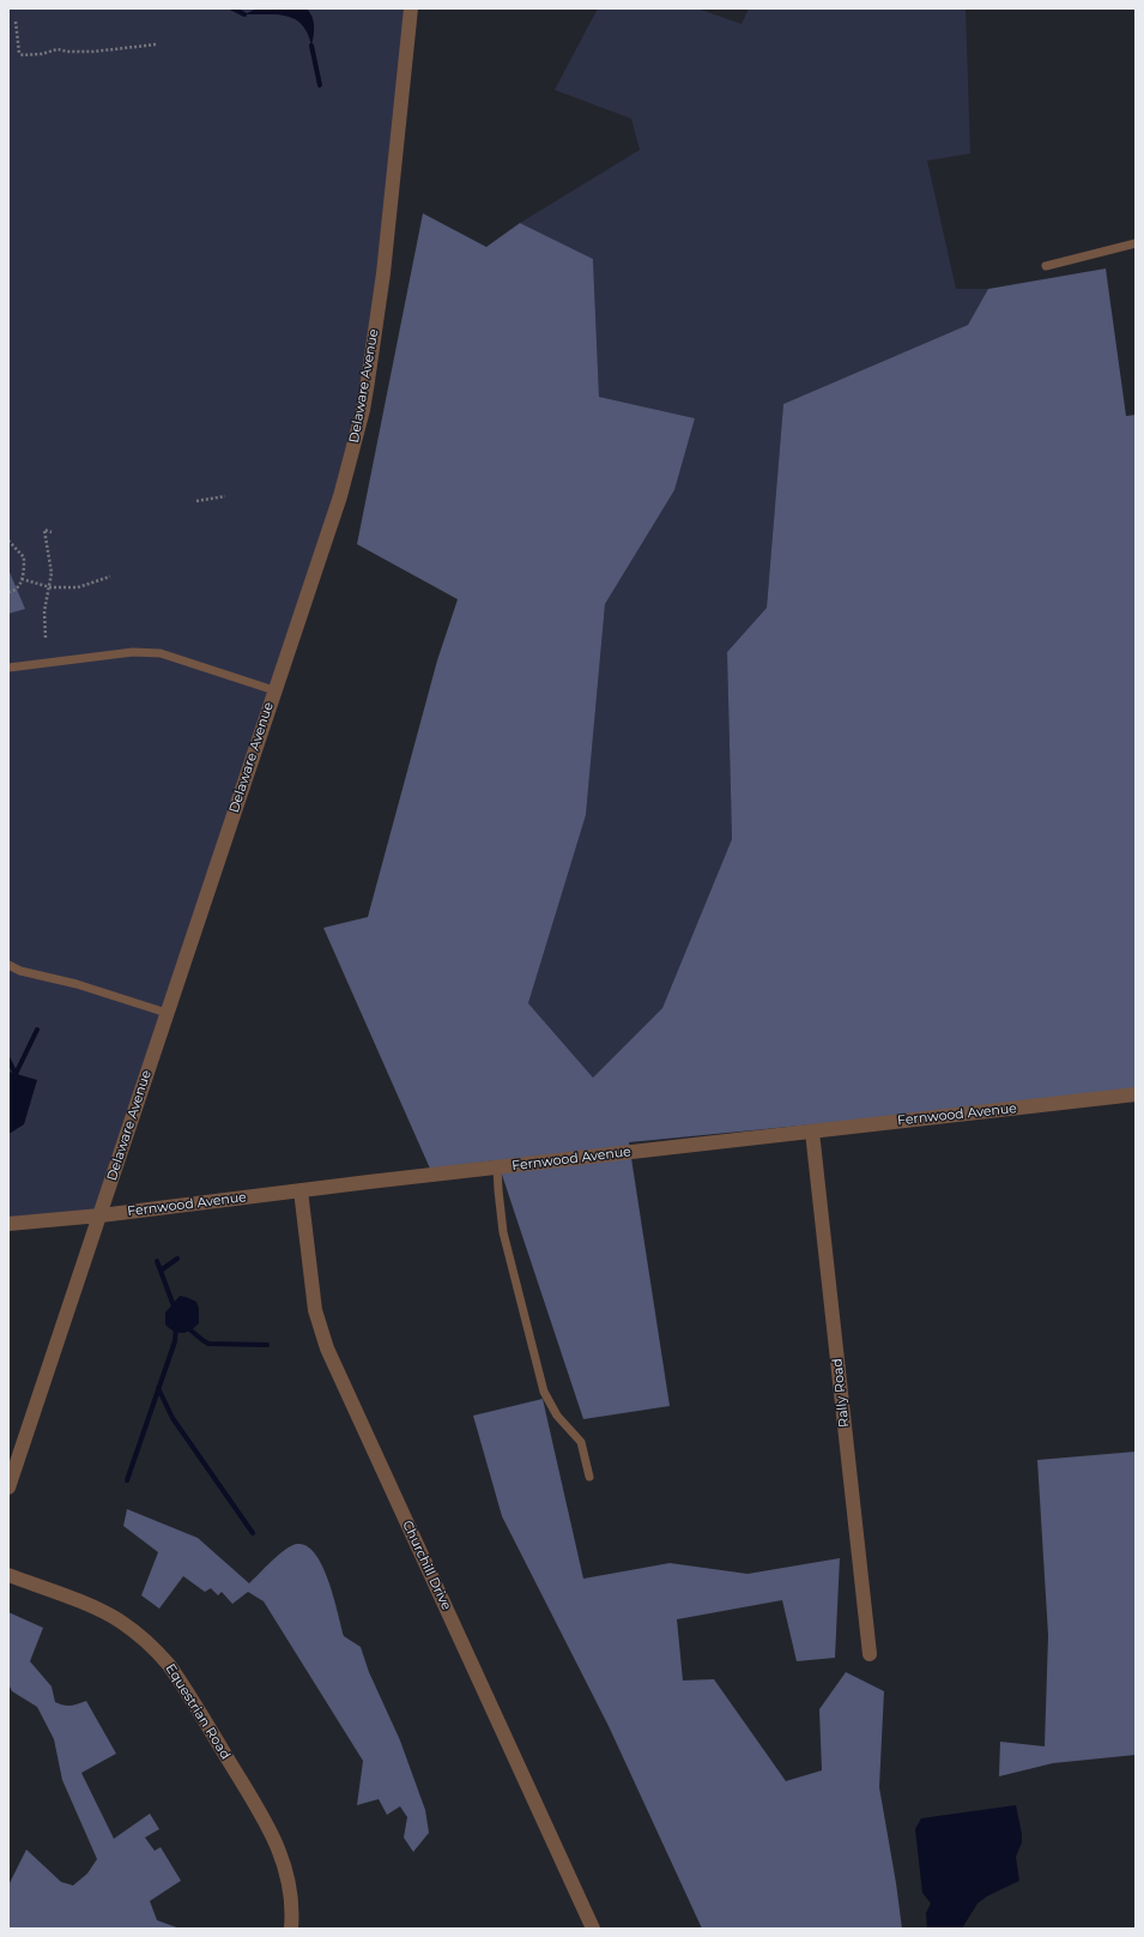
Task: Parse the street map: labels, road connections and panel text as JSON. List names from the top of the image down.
{
  "streets": {
    "street": [
      "Delaware Avenue",
      "Fernwood Avenue",
      "Rally Road",
      "Churchill Drive",
      "Equestrian Road"
    ]
  },
  "crossings": [
    ["Delaware Avenue", "Fernwood Avenue"],
    ["Fernwood Avenue", "Rally Road"],
    ["Fernwood Avenue", "Churchill Drive"]
  ]
}
